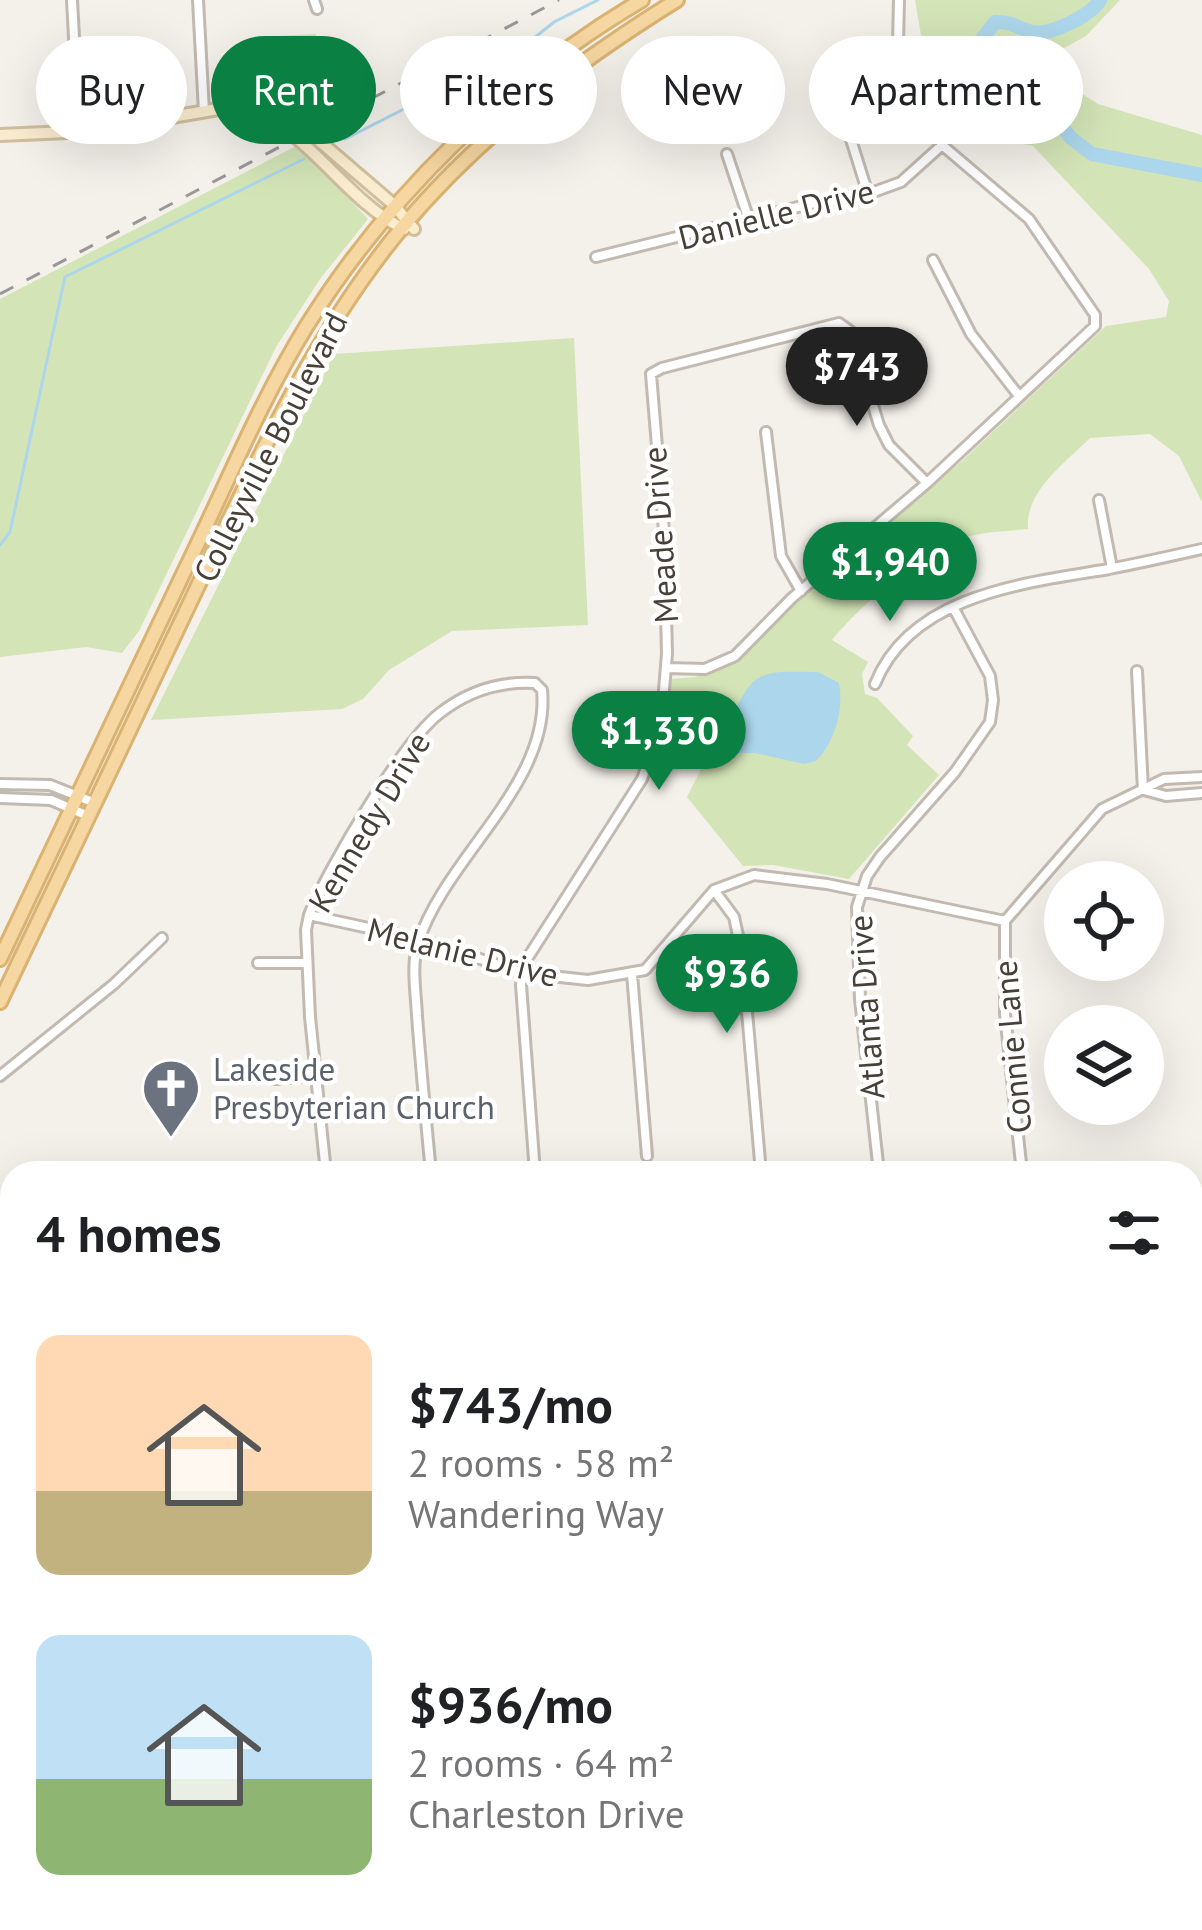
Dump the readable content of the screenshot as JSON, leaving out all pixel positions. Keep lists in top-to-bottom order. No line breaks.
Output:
{"streets":{"main road":["Colleyville Boulevard"],"street":["Danielle Drive","Meade Drive","Kennedy Drive","Melanie Drive","Atlanta Drive","Connie Lane"]},"crossings":[["Meade Drive","Melanie Drive"],["Kennedy Drive","Melanie Drive"]],"places":{"church":["Lakeside Presbyterian Church"]},"page":{"chip":["Buy","Rent","Filters","New","Apartment"],"price":["$743","$1,940","$1,330","$936"],"heading":"4 homes","list":[{"name":"$743/mo","note":"2 rooms · 58 m² · Wandering Way"},{"name":"$936/mo","note":"2 rooms · 64 m² · Charleston Drive"}]}}
